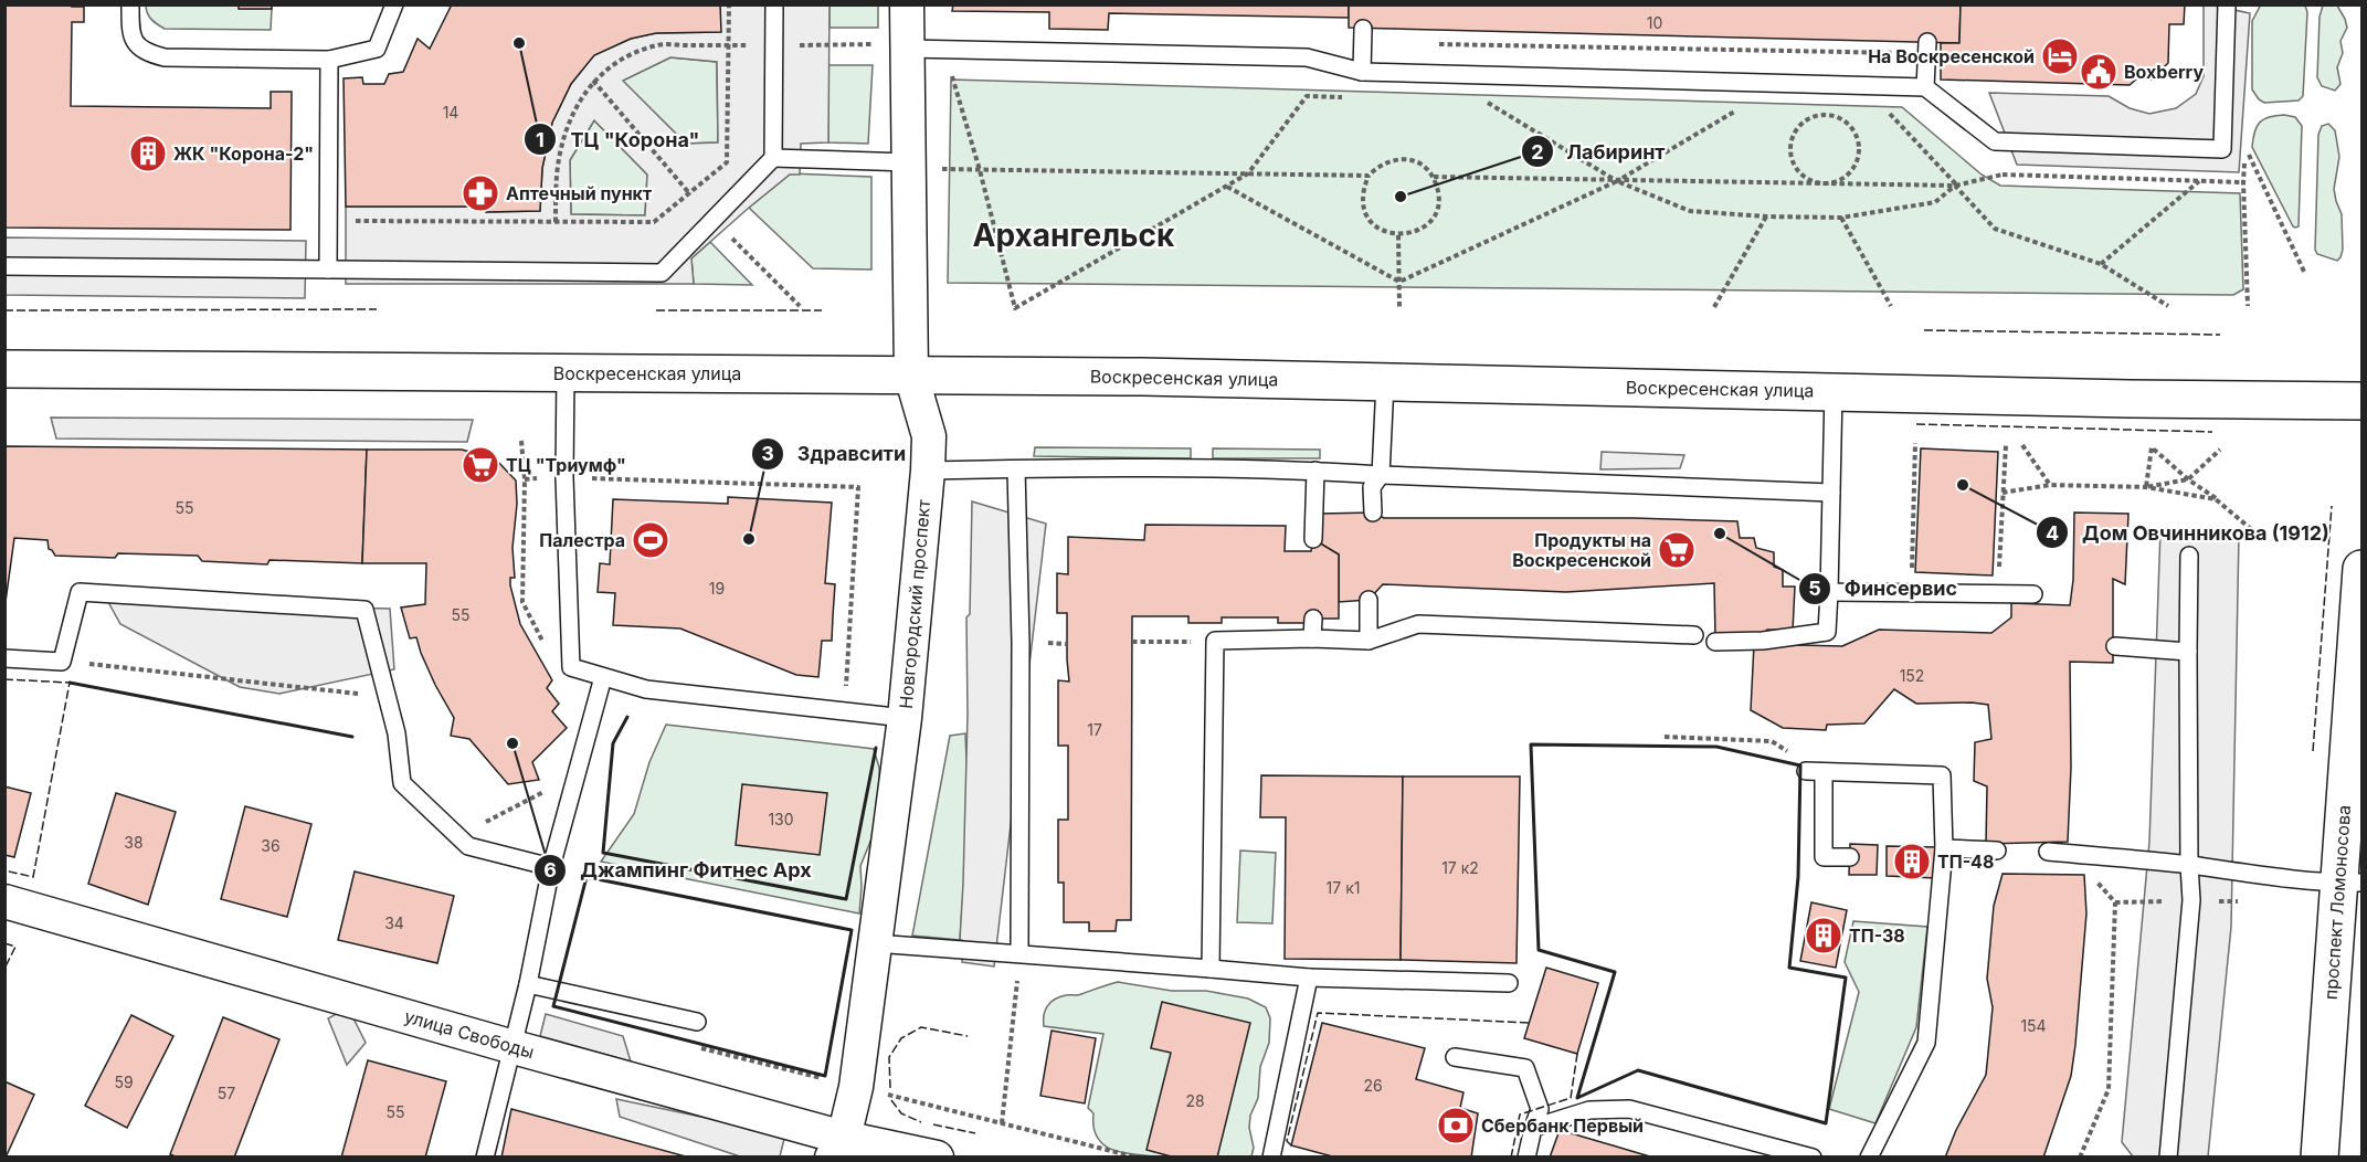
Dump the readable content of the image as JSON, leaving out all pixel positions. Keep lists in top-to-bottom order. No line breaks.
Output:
{"streets":{"main road":["Воскресенская улица","проспект Ломоносова"],"street":["Новгородский проспект","улица Свободы"]},"crossings":[["Воскресенская улица","Новгородский проспект"],["Новгородский проспект","улица Свободы"]],"districts":["Архангельск"],"places":{"other":["ТЦ \"Корона\"","Лабиринт","Дом Овчинникова (1912)","Финсервис","Здравсити","Джампинг Фитнес Арх"],"hotel":["На Воскресенской"],"public building":["Boxberry"],"building":["ЖК \"Корона-2\"","ТП-48","ТП-38"],"pharmacy":["Аптечный пункт"],"supermarket":["ТЦ \"Триумф\"","Продукты на Воскресенской"],"sports":["Палестра"],"bank":["Сбербанк Первый"]},"house_numbers":["10","14","55","19","55","152","17","130","38","36","17 к2","17 к1","34","154","59","26","57","28","55"]}
